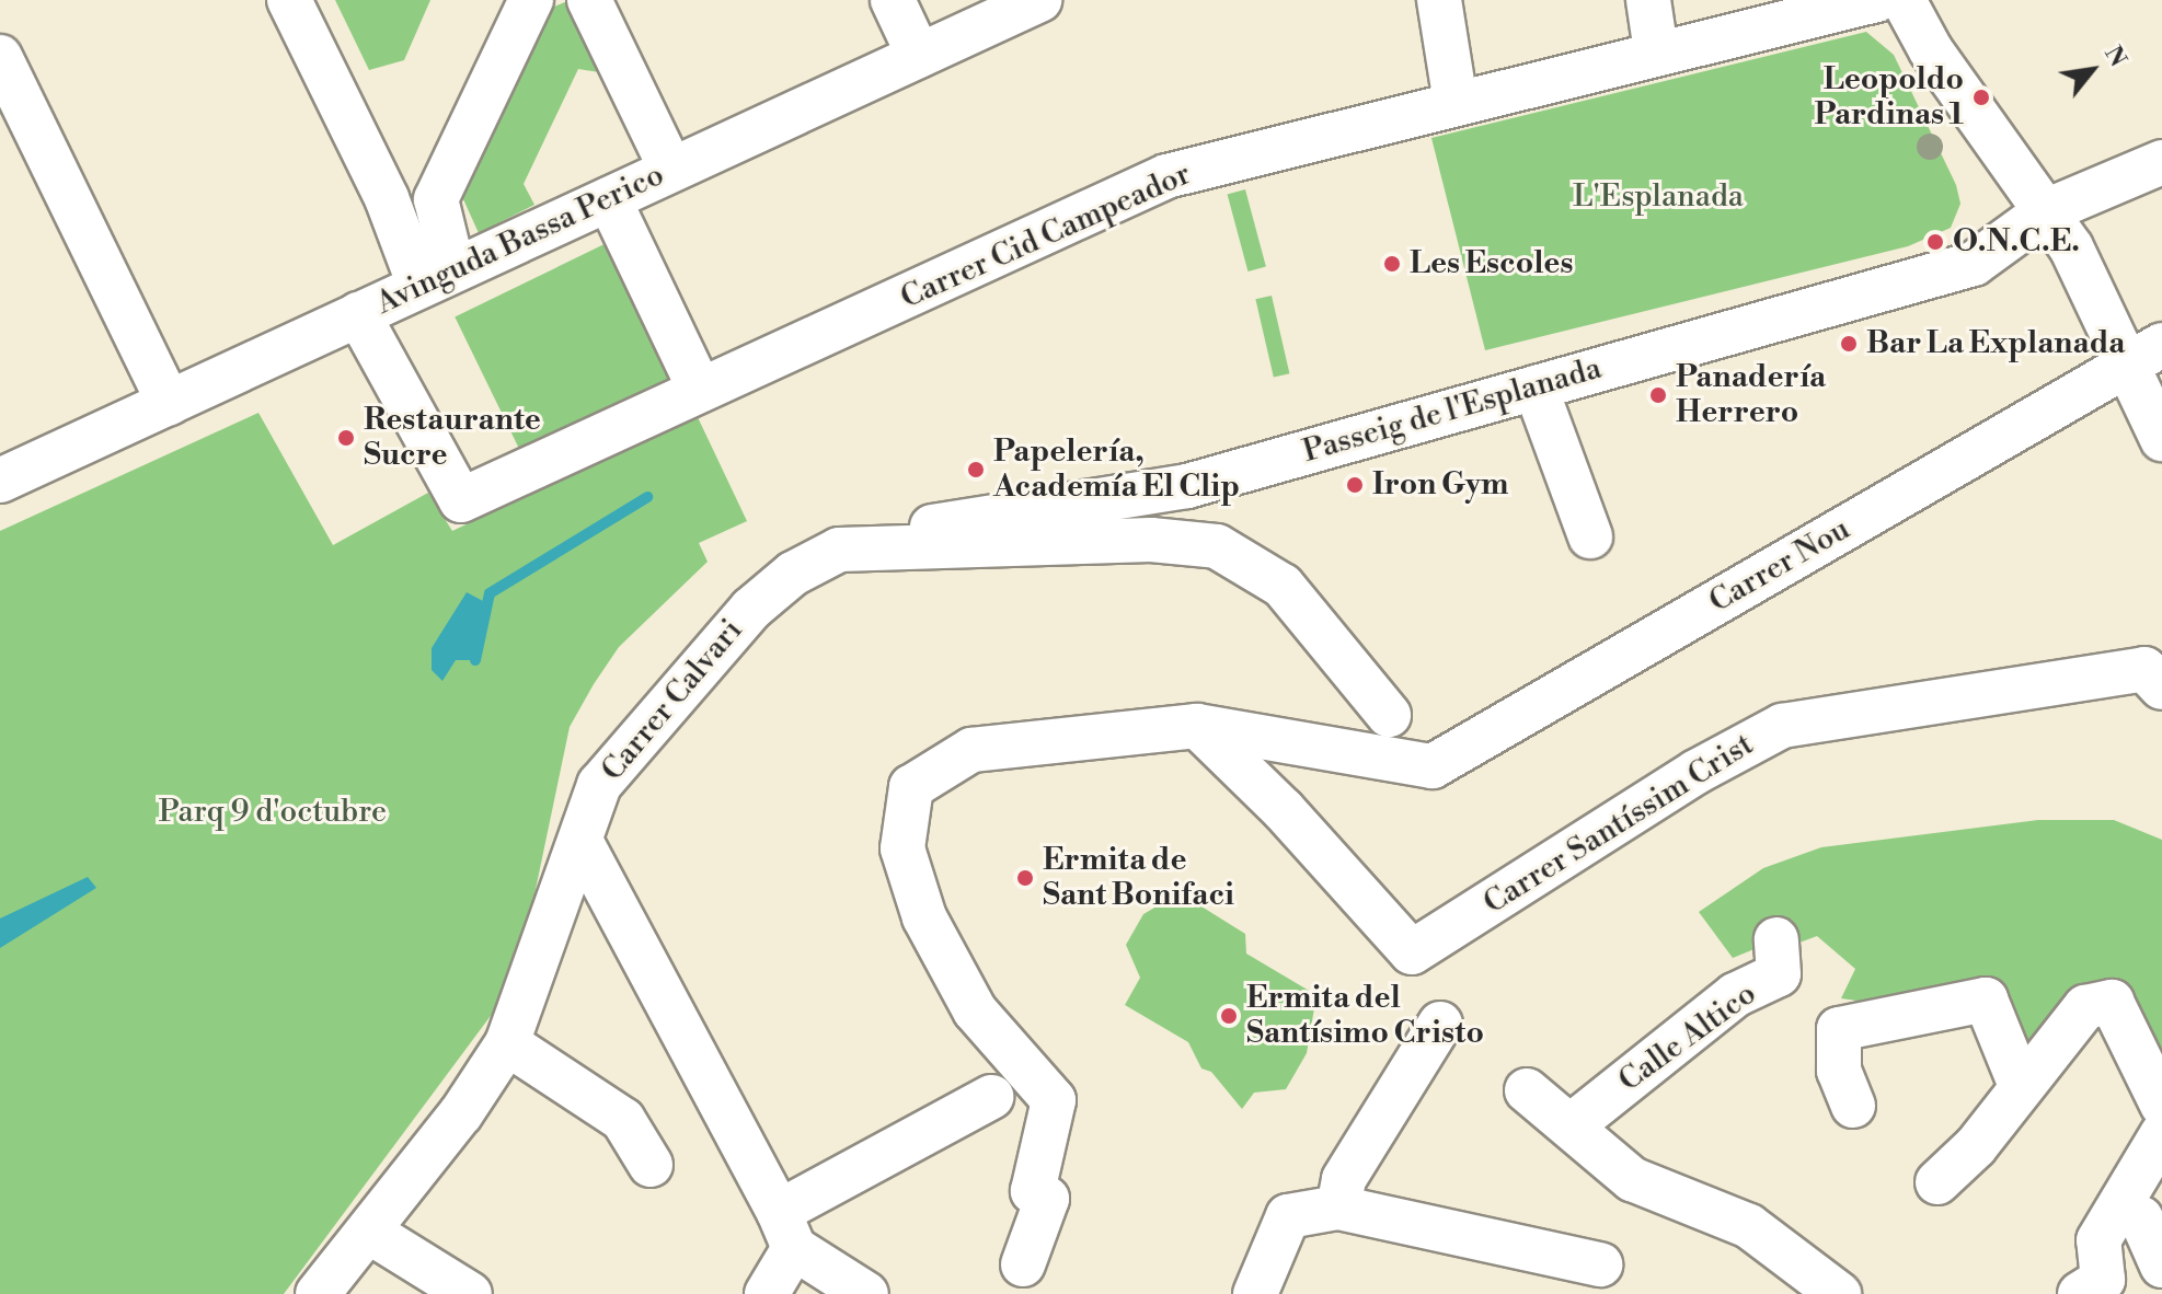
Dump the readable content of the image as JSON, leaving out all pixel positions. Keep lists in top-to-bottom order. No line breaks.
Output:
{"streets":{"street":["Carrer Cid Campeador","Avinguda Bassa Perico","Passeig de l'Esplanada","Carrer Nou","Carrer Calvari","Carrer Santíssim Crist","Calle Altico"]},"crossings":[["Carrer Cid Campeador","Avinguda Bassa Perico"],["Passeig de l'Esplanada","Carrer Calvari"],["Carrer Nou","Carrer Santíssim Crist"]],"parks":["L'Esplanada","Parq 9 d'octubre"],"places":["Leopoldo Pardinas 1","O.N.C.E.","Les Escoles","Bar La Explanada","Panadería Herrero","Restaurante Sucre","Papelería, Academía El Clip","Iron Gym","Ermita de Sant Bonifaci","Ermita del Santísimo Cristo"],"north":"top right"}
